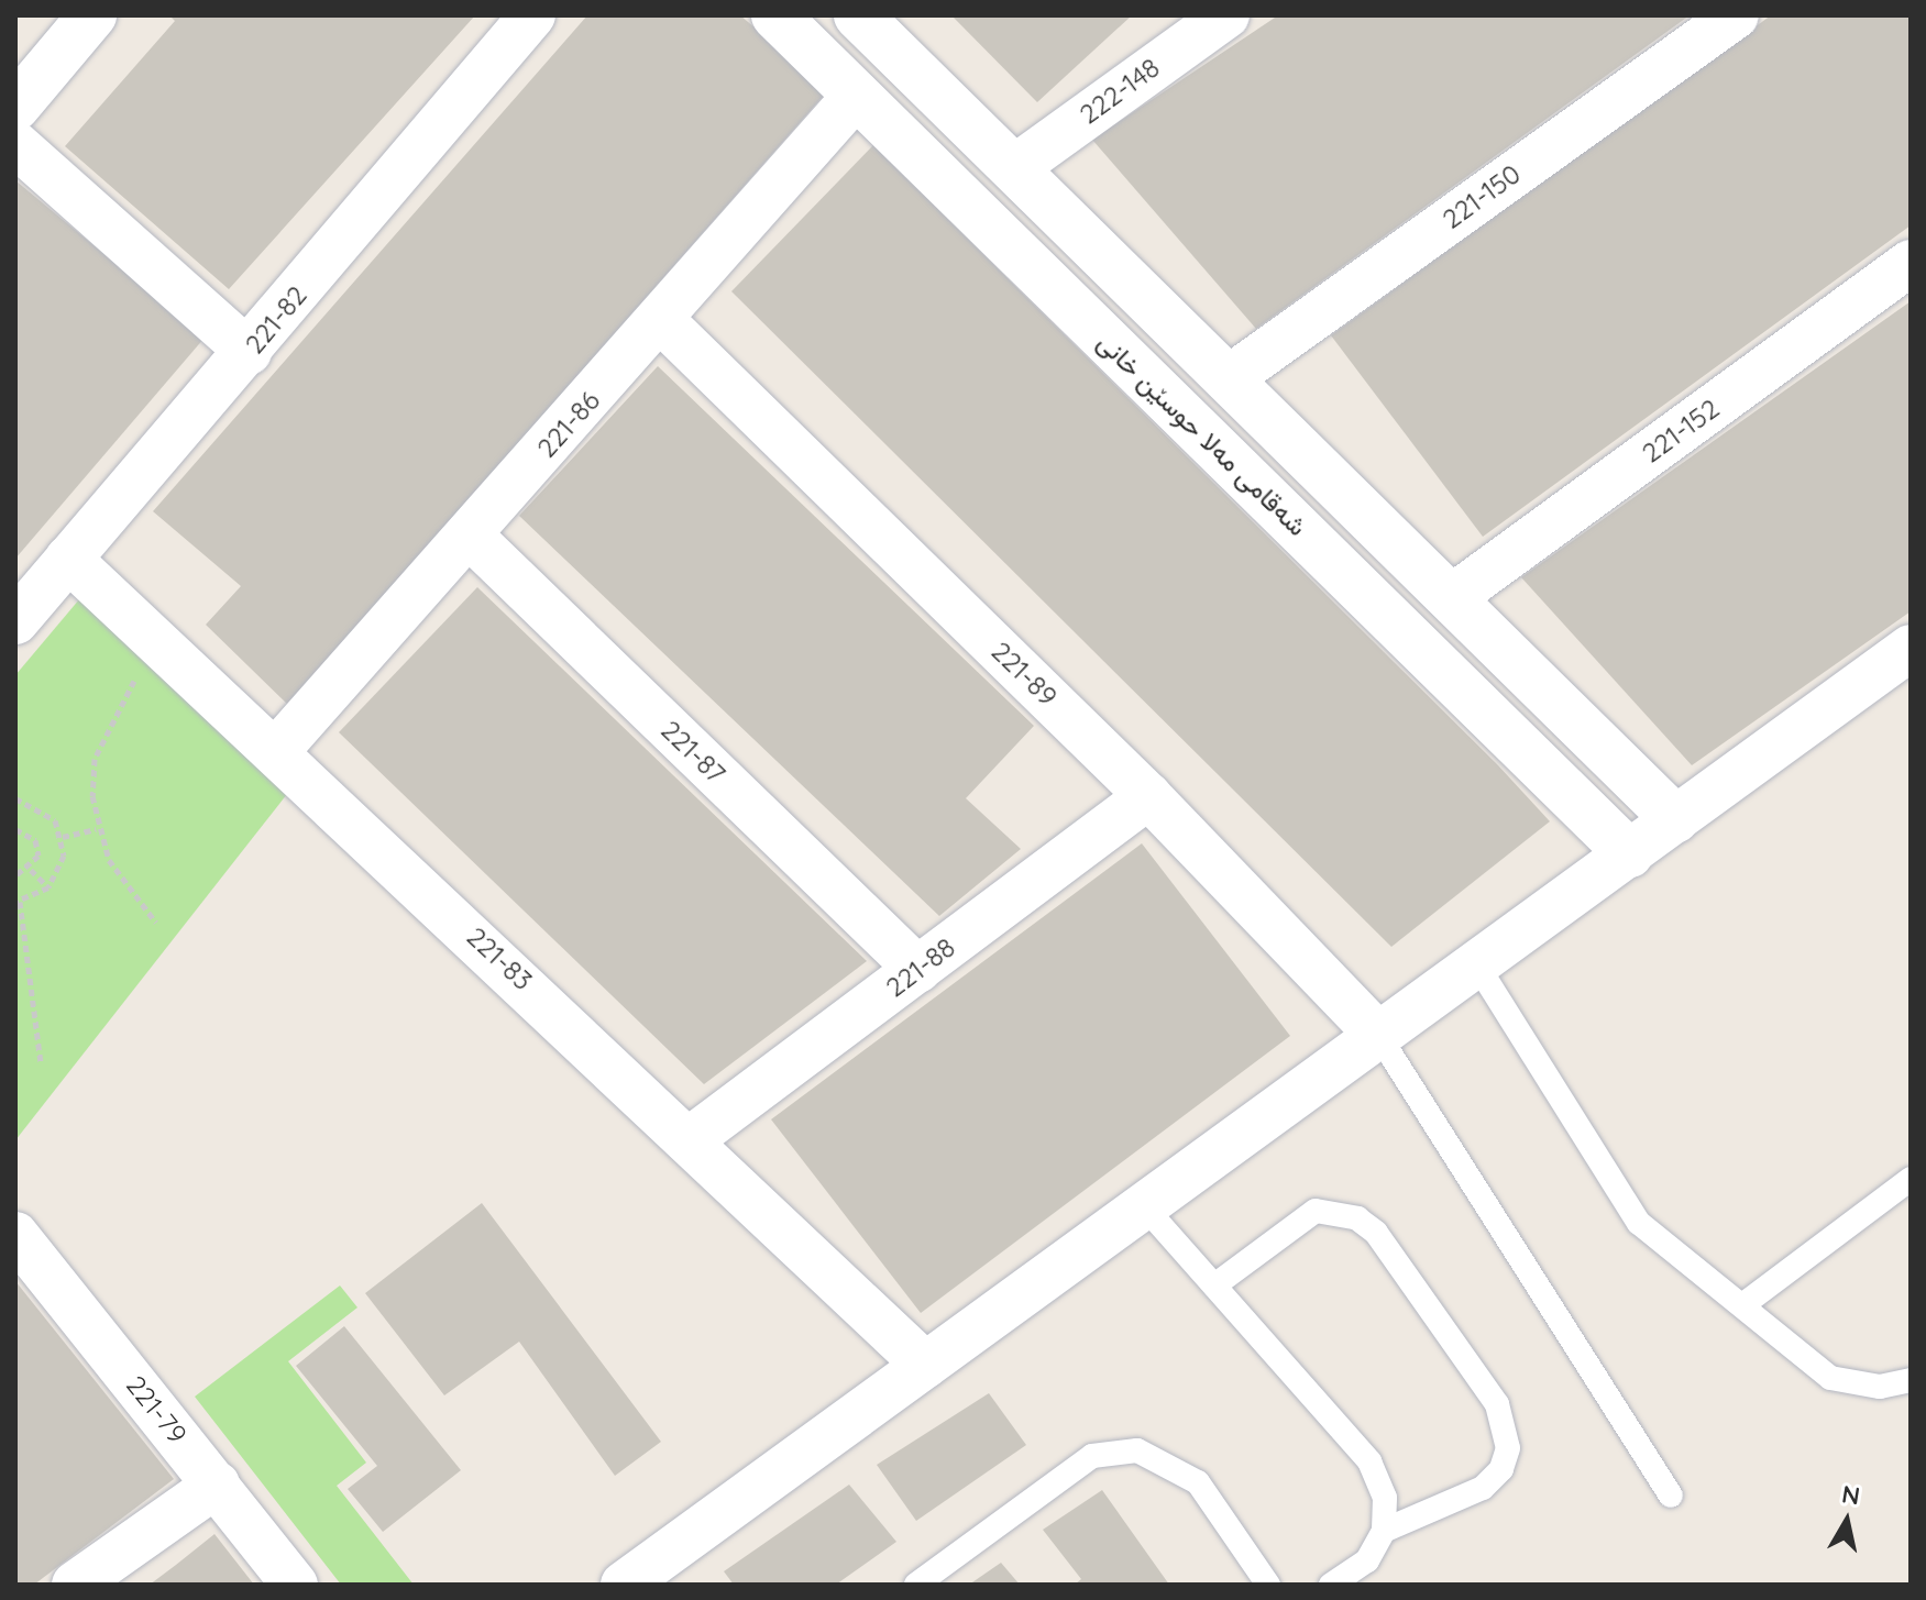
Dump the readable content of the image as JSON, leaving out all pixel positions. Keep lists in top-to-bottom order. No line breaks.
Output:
{"streets":{"street":["222-148","221-150","221-82","221-86","221-152","شەقامی مەلا حوسێن خانی","221-89","221-87","221-83","221-88","221-79"]},"crossings":[["221-82","221-83"],["221-86","شەقامی مەلا حوسێن خانی"],["221-86","221-89"],["221-86","221-87"],["221-86","221-83"],["221-89","221-88"],["221-87","221-88"],["221-83","221-88"]],"north":"top"}
